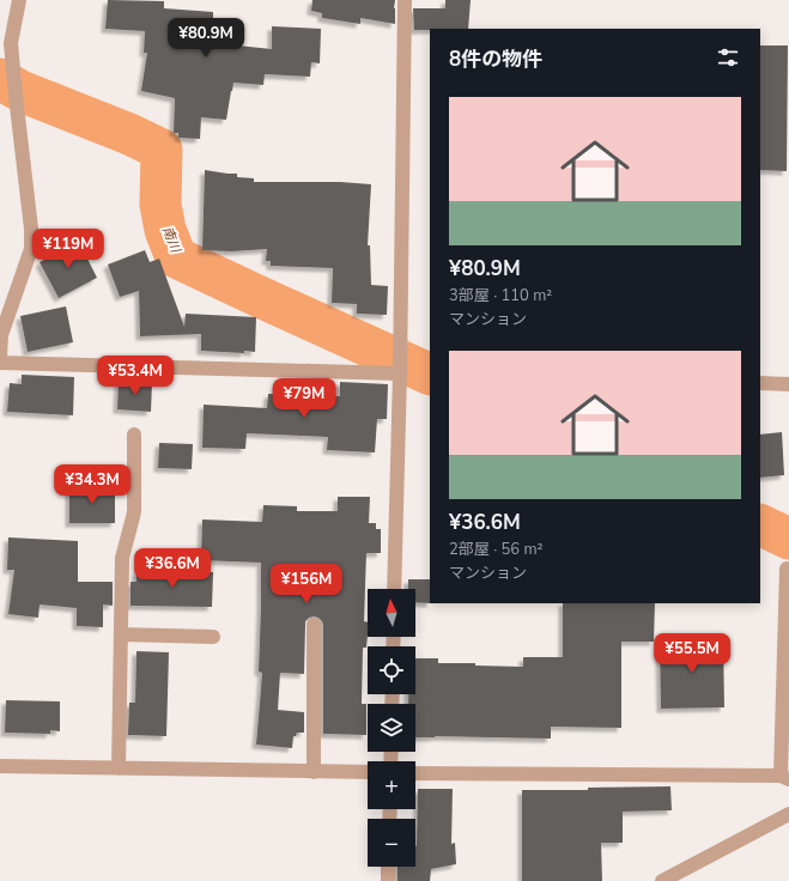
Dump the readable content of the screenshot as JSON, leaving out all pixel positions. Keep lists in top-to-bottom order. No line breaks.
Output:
{"water":["南川"],"north":"top","page":{"price":["¥80.9M","¥119M","¥53.4M","¥79M","¥34.3M","¥36.6M","¥156M","¥55.5M"],"heading":"8件の物件","list":[{"name":"¥80.9M","note":"3部屋 · 110 m² · マンション"},{"name":"¥36.6M","note":"2部屋 · 56 m² · マンション"}],"map_buttons":["+","−"]}}
